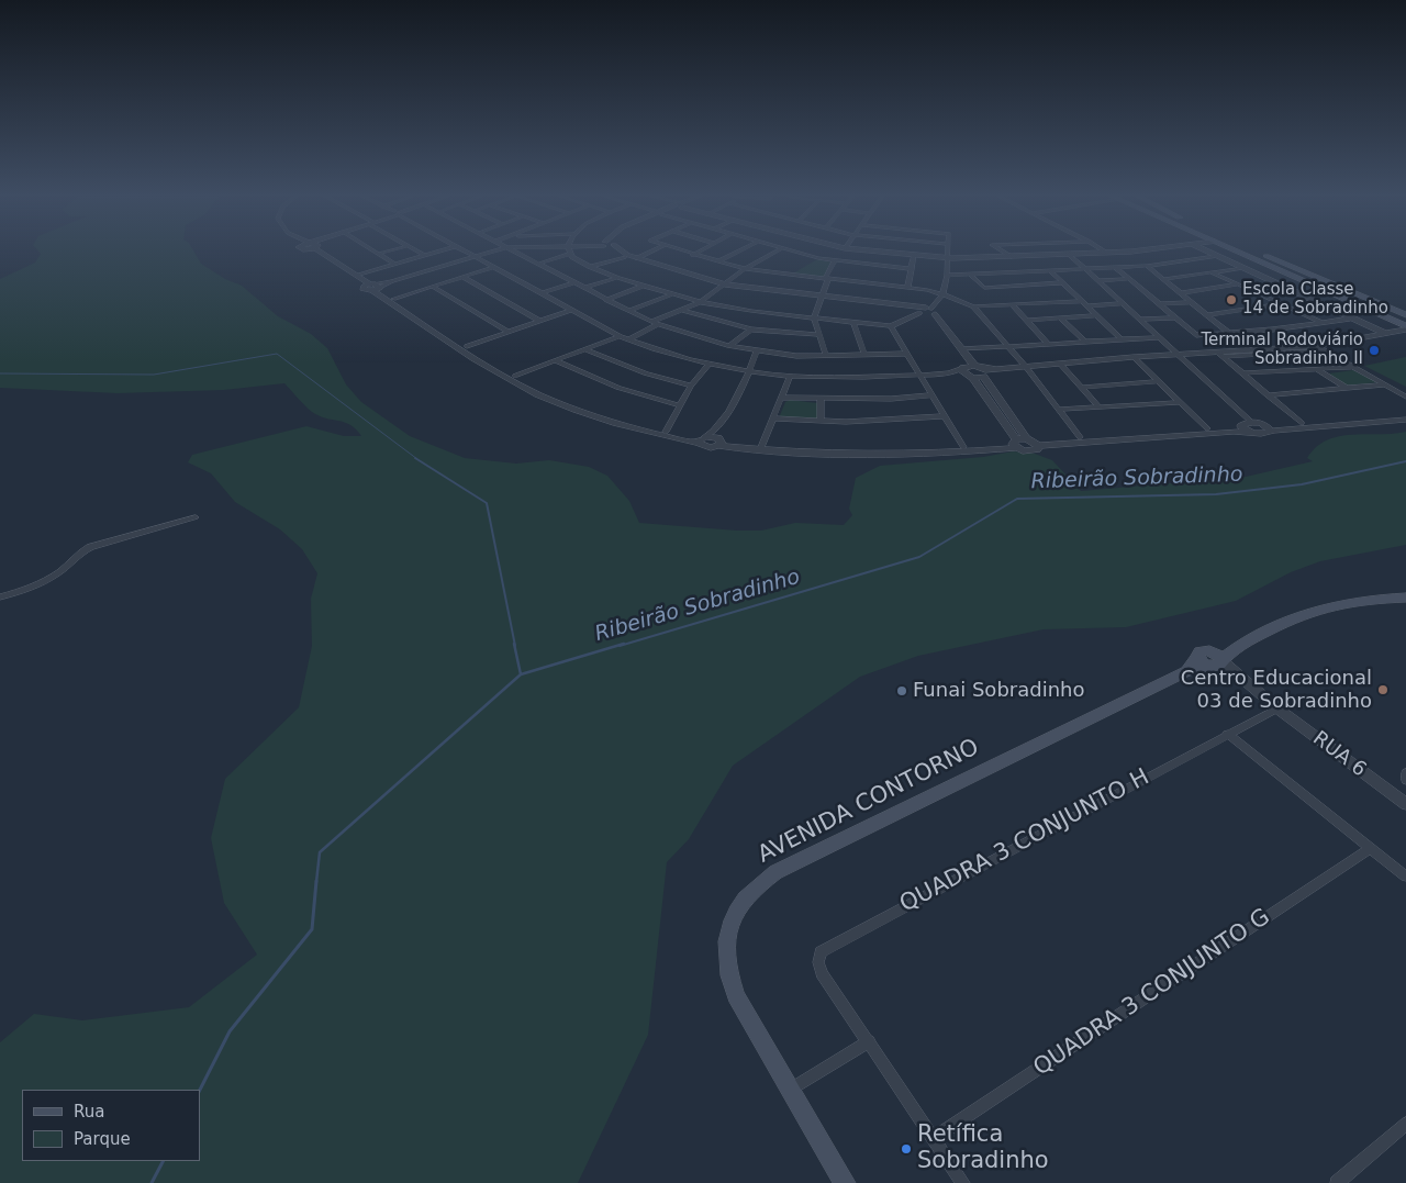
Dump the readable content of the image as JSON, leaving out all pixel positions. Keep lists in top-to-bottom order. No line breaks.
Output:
{"streets":{"main road":["AVENIDA CONTORNO"],"street":["RUA 6","QUADRA 3 CONJUNTO H","QUADRA 3 CONJUNTO G"]},"crossings":[["RUA 6","AVENIDA CONTORNO"],["RUA 6","QUADRA 3 CONJUNTO H"]],"water":["Ribeirão Sobradinho"],"places":["Escola Classe 14 de Sobradinho","Terminal Rodoviário Sobradinho II","Centro Educacional 03 de Sobradinho","Funai Sobradinho","Retífica Sobradinho"],"legend":["Rua","Parque"]}
